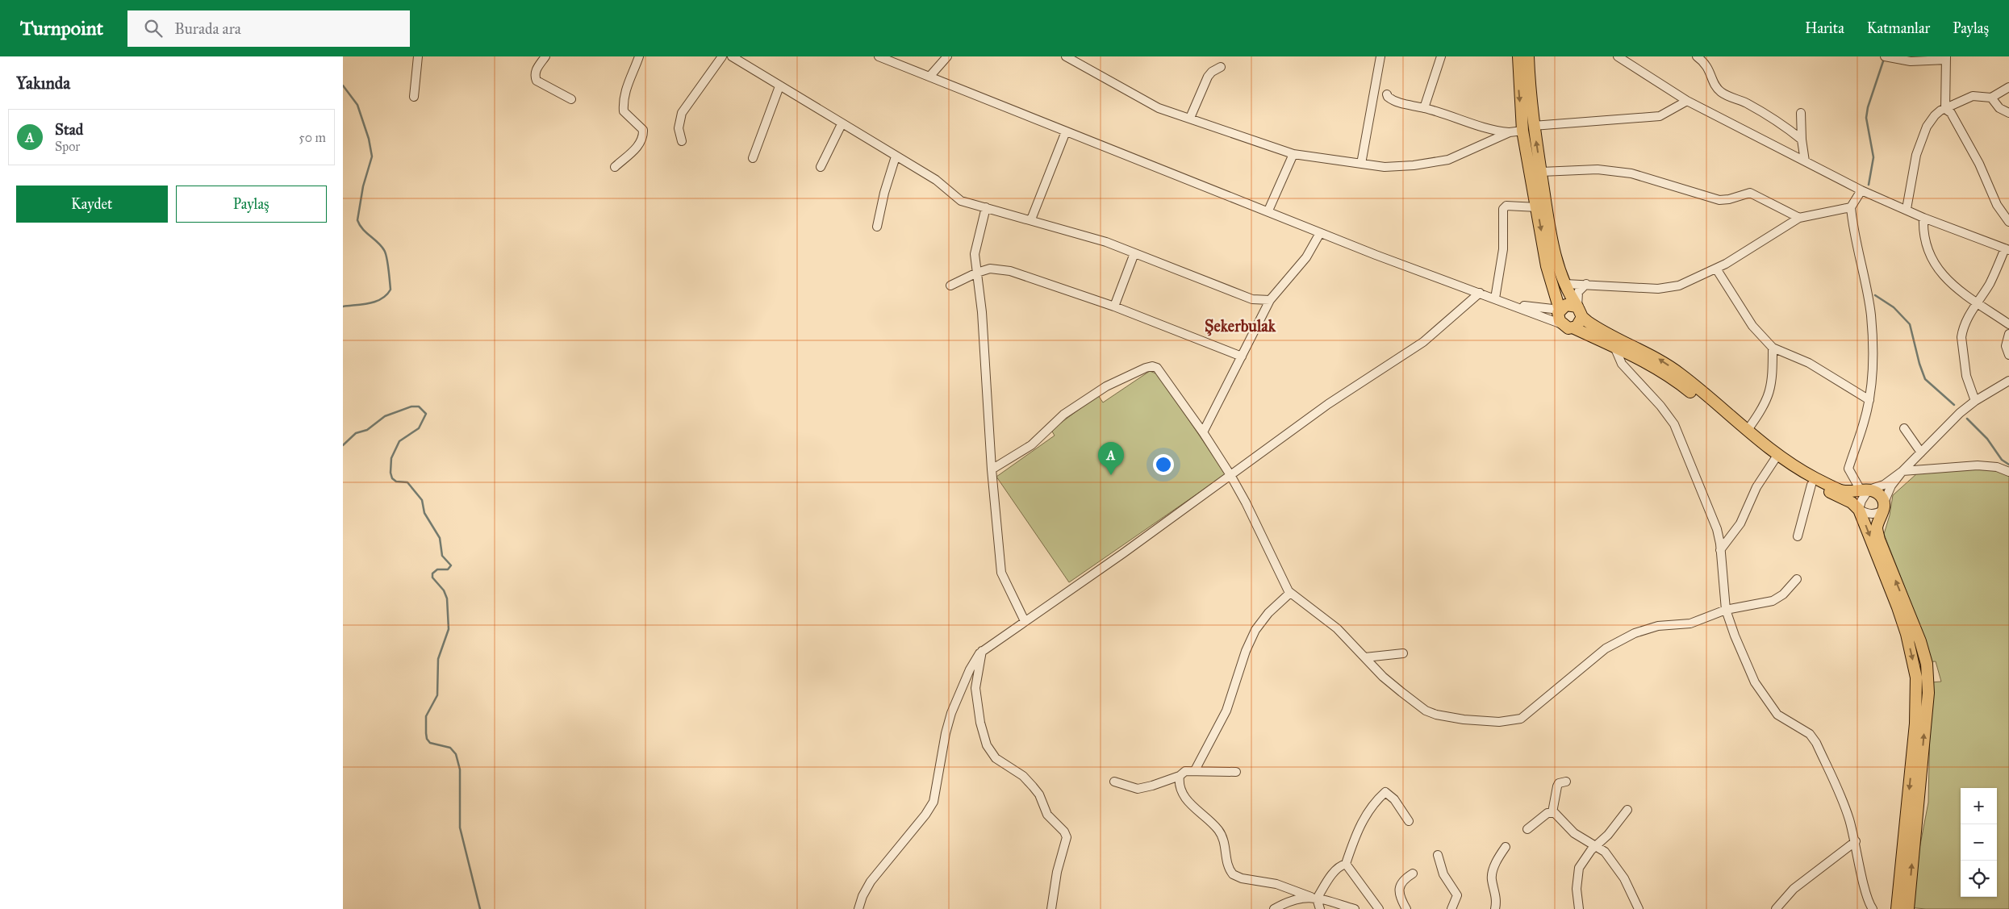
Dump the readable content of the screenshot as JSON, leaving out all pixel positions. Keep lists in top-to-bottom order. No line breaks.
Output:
{"districts":["Şekerbulak"],"page":{"header":"Turnpoint","search":"Burada ara","nav":["Harita","Katmanlar","Paylaş"],"heading":"Yakında","list":[{"mark":"A","name":"Stad","note":"Spor","value":"50 m"}],"buttons":["Kaydet","Paylaş"],"pins":"A","map_buttons":["+","−"]}}
